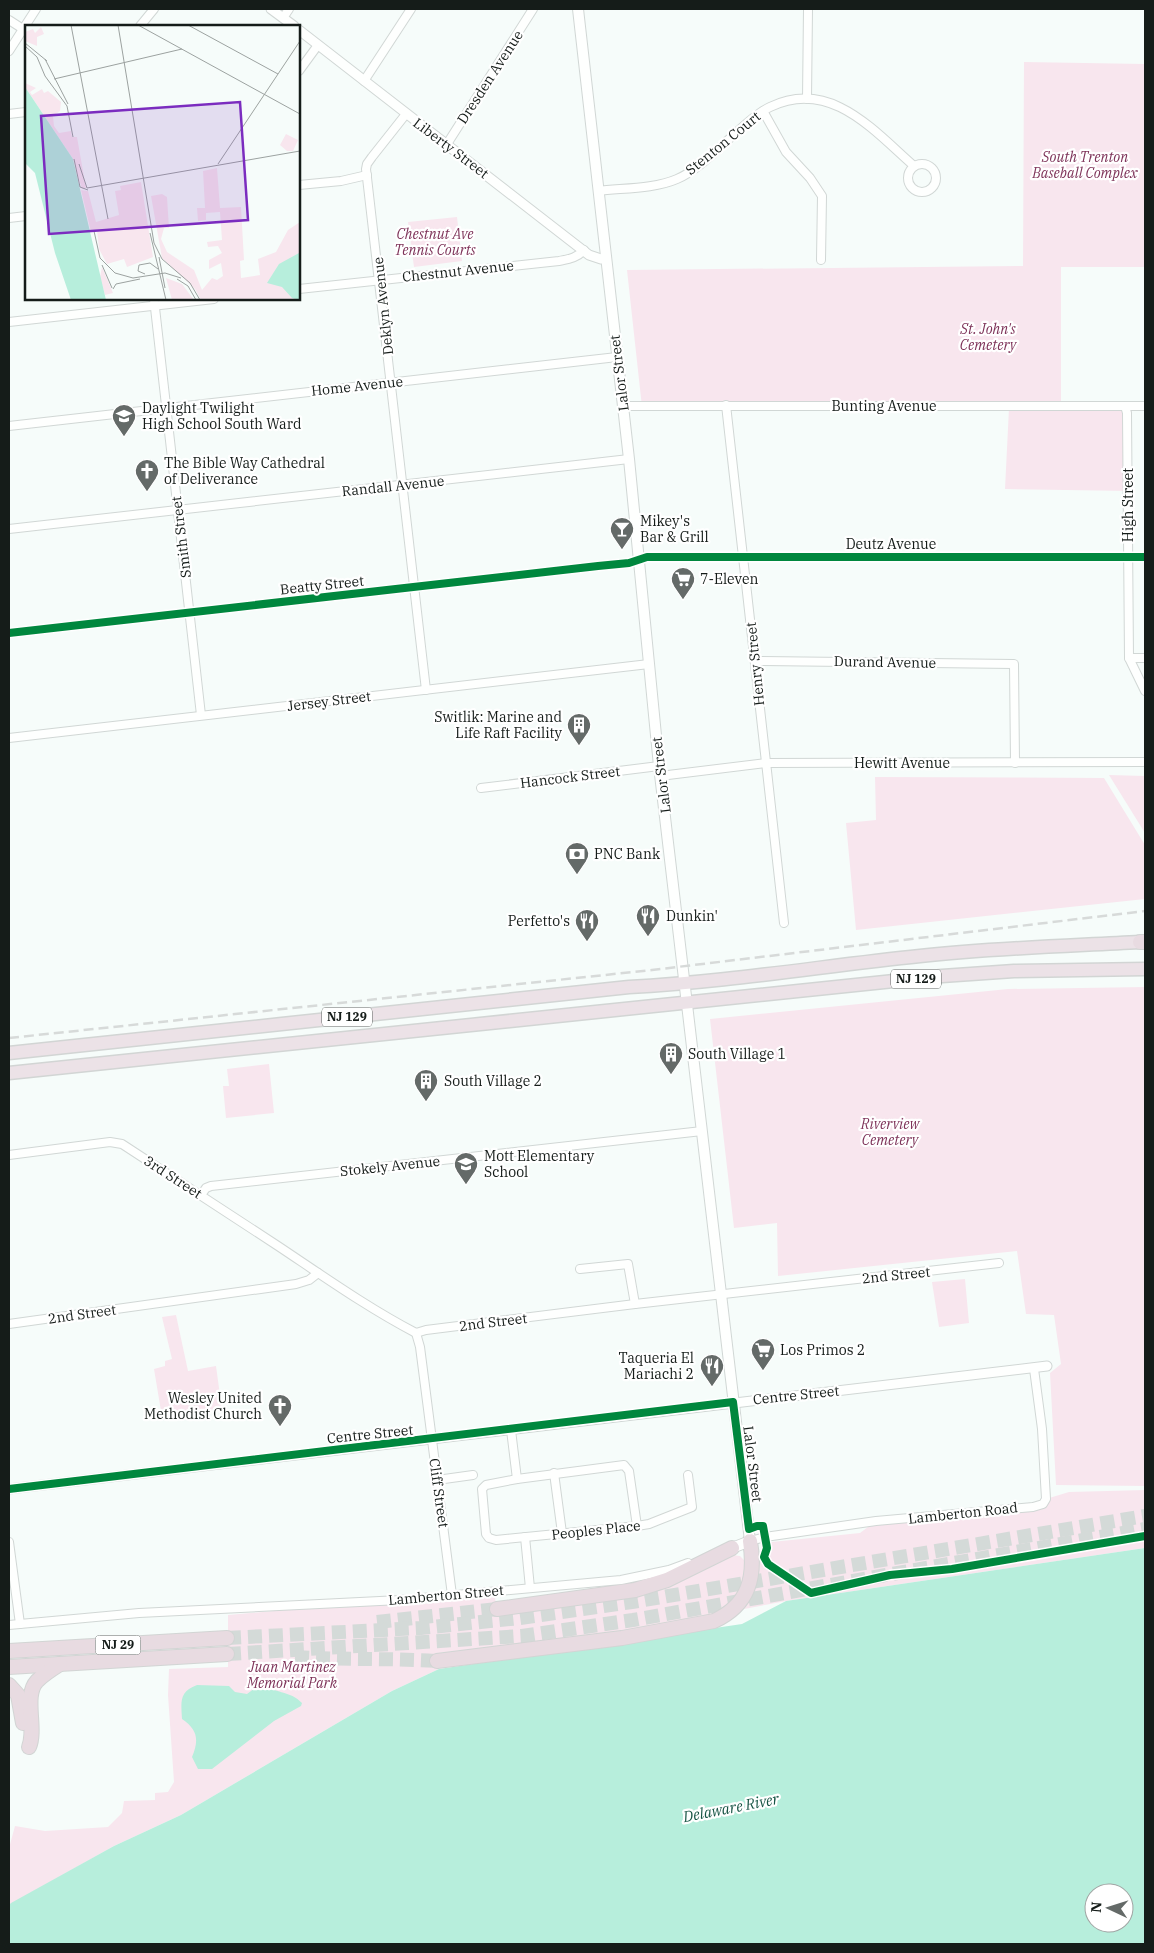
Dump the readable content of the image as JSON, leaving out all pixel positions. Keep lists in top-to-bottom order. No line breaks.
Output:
{"streets":{"highway":["NJ 129","NJ 29"],"main road":["Lalor Street","Lamberton Street"],"street":["Dresden Avenue","Stenton Court","Liberty Street","Chestnut Avenue","Deklyn Avenue","Home Avenue","Bunting Avenue","Randall Avenue","High Street","Smith Street","Deutz Avenue","Beatty Street","Durand Avenue","Henry Street","Jersey Street","Hewitt Avenue","Hancock Street","Stokely Avenue","3rd Street","2nd Street","Centre Street","Cliff Street","Lamberton Road","Peoples Place"]},"crossings":[["Dresden Avenue","Liberty Street"],["Stenton Court","Lalor Street"],["Liberty Street","Chestnut Avenue"],["Liberty Street","Deklyn Avenue"],["Liberty Street","Lalor Street"],["Chestnut Avenue","Deklyn Avenue"],["Deklyn Avenue","Home Avenue"],["Deklyn Avenue","Randall Avenue"],["Deklyn Avenue","Beatty Street"],["Deklyn Avenue","Jersey Street"],["Lalor Street","Home Avenue"],["Lalor Street","Bunting Avenue"],["Lalor Street","Randall Avenue"],["Lalor Street","Deutz Avenue"],["Lalor Street","Beatty Street"],["Lalor Street","Jersey Street"],["Lalor Street","Hewitt Avenue"],["Lalor Street","Hancock Street"],["Lalor Street","NJ 129"],["Lalor Street","Stokely Avenue"],["Lalor Street","2nd Street"],["Lalor Street","Centre Street"],["Lalor Street","Lamberton Street"],["Home Avenue","Smith Street"],["Bunting Avenue","High Street"],["Bunting Avenue","Henry Street"],["Randall Avenue","Smith Street"],["High Street","Deutz Avenue"],["Smith Street","Beatty Street"],["Smith Street","Jersey Street"],["Deutz Avenue","Beatty Street"],["Deutz Avenue","Henry Street"],["Durand Avenue","Henry Street"],["Durand Avenue","Hewitt Avenue"],["Henry Street","Hewitt Avenue"],["Hewitt Avenue","Hancock Street"],["Stokely Avenue","3rd Street"],["3rd Street","2nd Street"],["2nd Street","Cliff Street"],["Centre Street","Cliff Street"],["Centre Street","Lamberton Road"],["Cliff Street","Lamberton Street"],["Lamberton Road","Lamberton Street"]],"water":["Delaware River"],"parks":["South Trenton Baseball Complex","Chestnut Ave Tennis Courts","St. John's Cemetery","Riverview Cemetery","Juan Martinez Memorial Park"],"places":{"school or university":["Daylight Twilight High School South Ward","Mott Elementary School"],"church":["The Bible Way Cathedral of Deliverance","Wesley United Methodist Church"],"bar":["Mikey's Bar & Grill"],"supermarket":["7-Eleven","Los Primos 2"],"building":["Switlik: Marine and Life Raft Facility","South Village 1","South Village 2"],"bank":["PNC Bank"],"restaurant":["Dunkin'","Perfetto's","Taqueria El Mariachi 2"]},"north":"left"}
